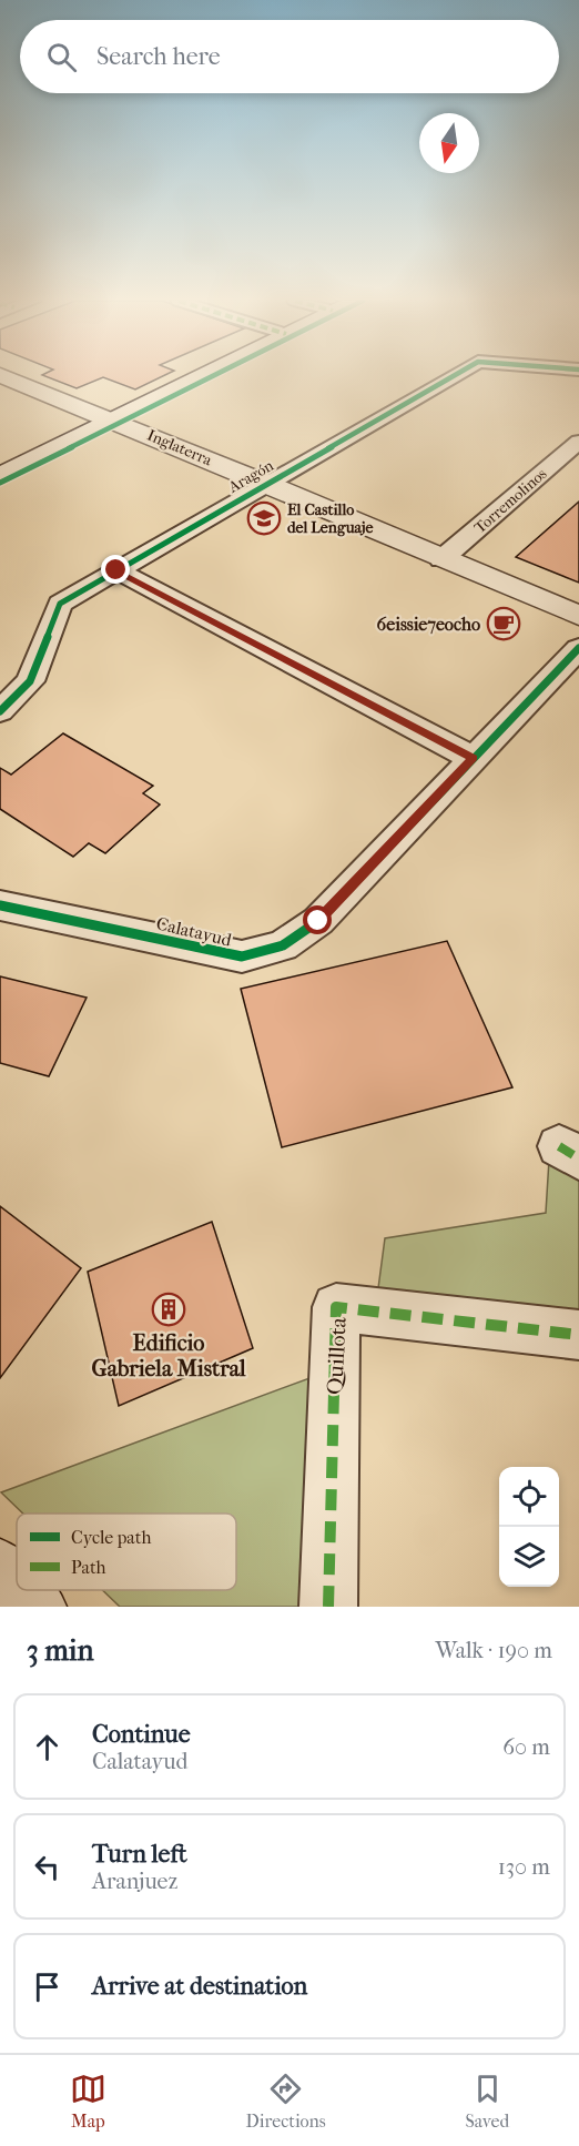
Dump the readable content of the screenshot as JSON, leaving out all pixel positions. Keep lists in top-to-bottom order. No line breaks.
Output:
{"streets":{"street":["Inglaterra","Aragón","Torremolinos","Calatayud","Quillota"]},"crossings":[["Inglaterra","Aragón"],["Inglaterra","Torremolinos"]],"places":{"school or university":["El Castillo del Lenguaje"],"cafe":["6eissie7eocho"],"building":["Edificio Gabriela Mistral"]},"legend":["Cycle path","Path"],"north":"bottom","page":{"search":"Search here","heading":["3 min","Walk · 190 m"],"list":[["Continue","Calatayud","60 m"],["Turn left","Aranjuez","130 m"],"Arrive at destination"],"nav":["Map","Directions","Saved"]}}
